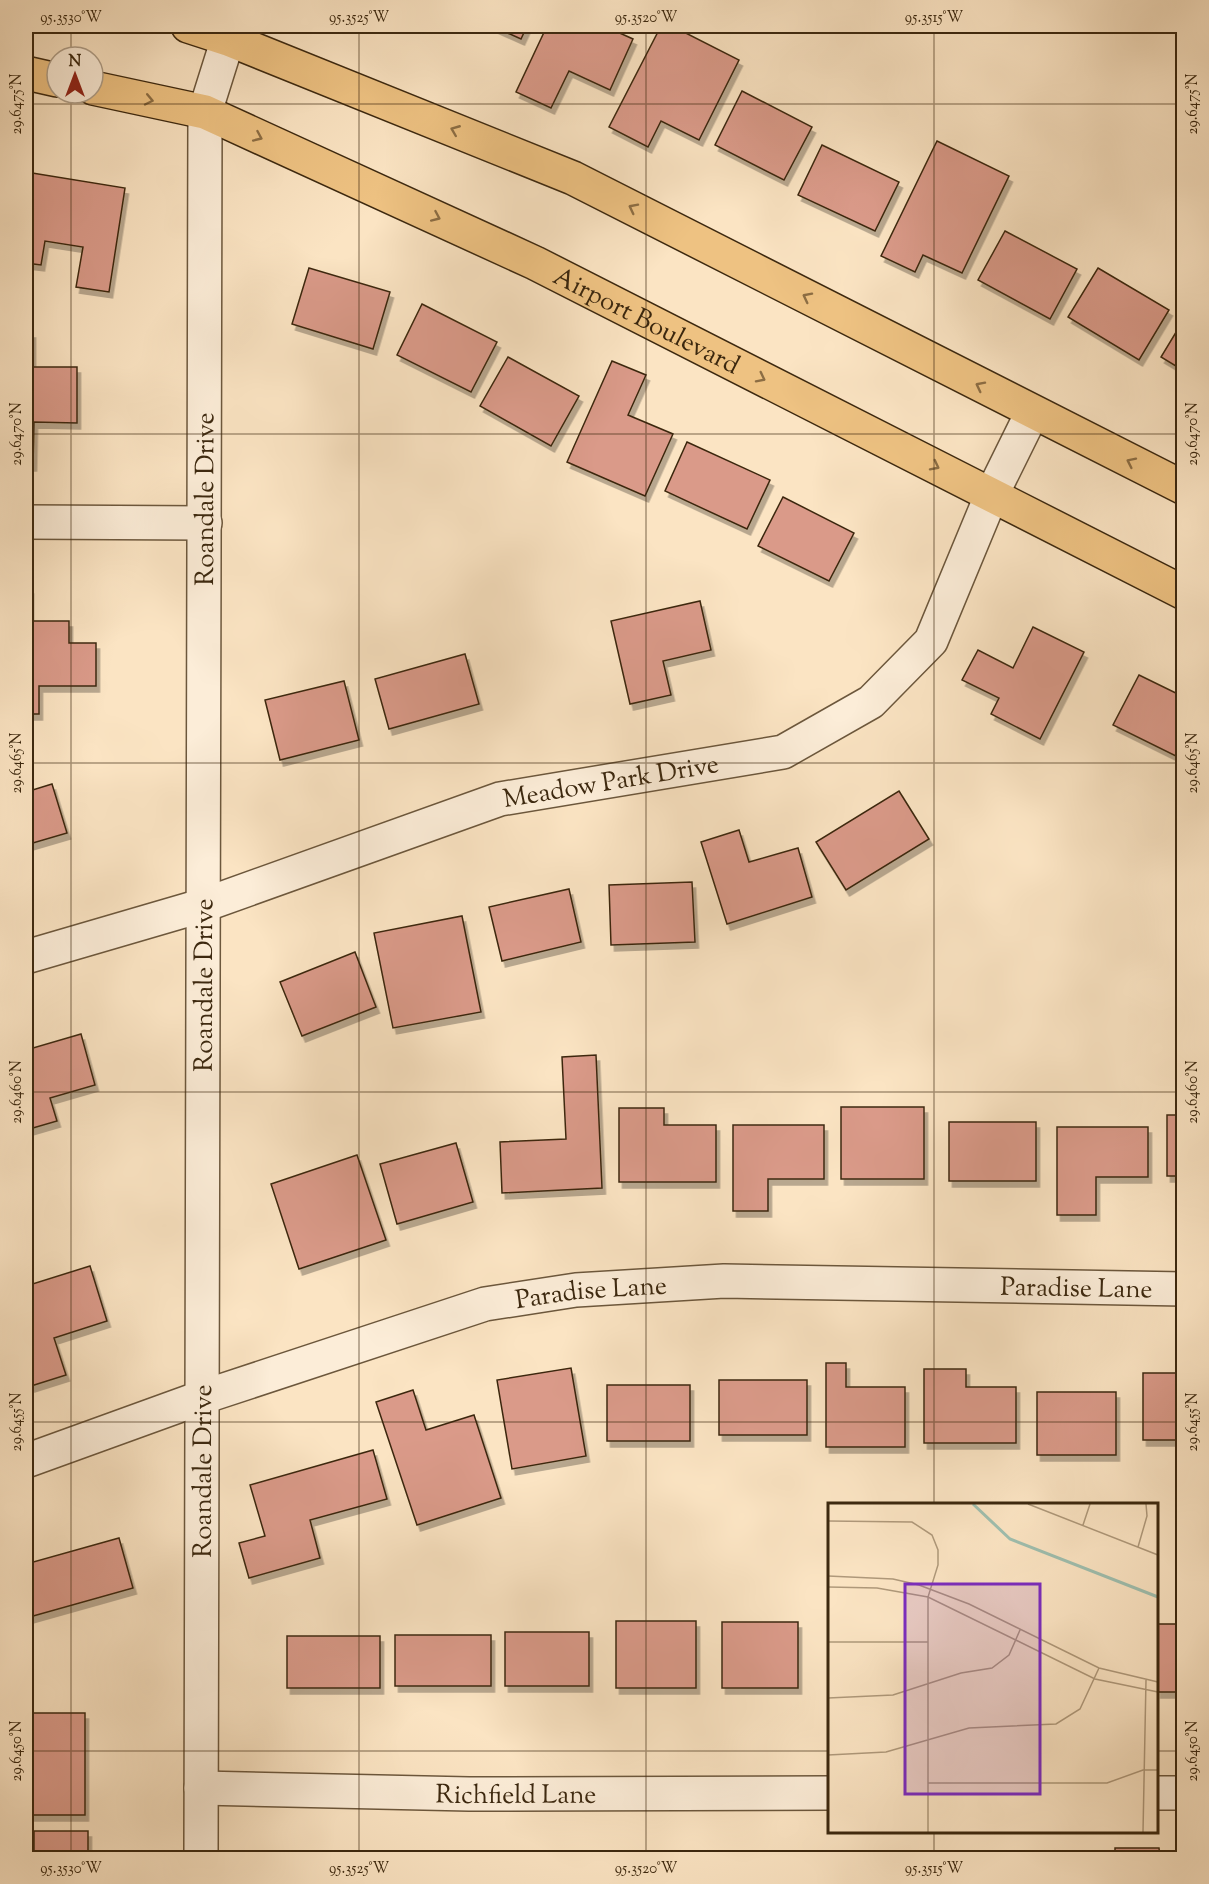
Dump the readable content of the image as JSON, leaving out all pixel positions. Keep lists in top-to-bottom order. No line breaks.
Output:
{"streets":{"main road":["Airport Boulevard"],"street":["Roandale Drive","Meadow Park Drive","Paradise Lane","Richfield Lane"]},"crossings":[["Airport Boulevard","Roandale Drive"],["Airport Boulevard","Meadow Park Drive"],["Roandale Drive","Meadow Park Drive"],["Roandale Drive","Paradise Lane"],["Roandale Drive","Richfield Lane"]],"north":"top","coordinates":["95.3530°W","95.3525°W","95.3520°W","95.3515°W","29.6475°N","29.6470°N","29.6465°N","29.6460°N","29.6455°N","29.6450°N"]}
